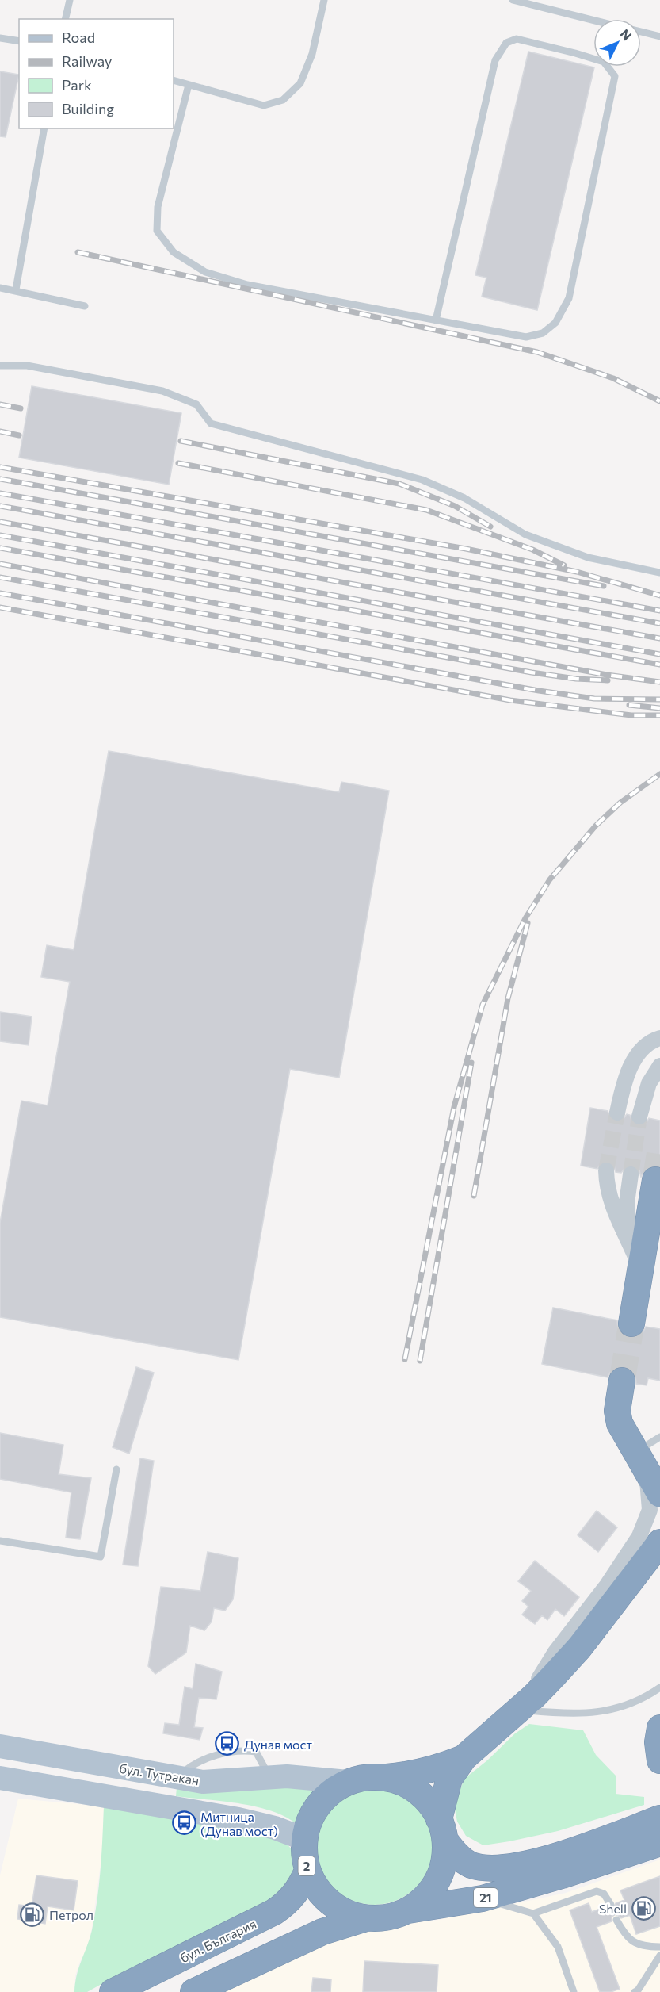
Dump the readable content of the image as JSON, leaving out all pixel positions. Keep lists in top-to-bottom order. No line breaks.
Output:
{"streets":{"highway":["2","21","бул. България"],"main road":["бул. Тутракан"]},"crossings":[["бул. Тутракан","2"],["бул. Тутракан","21"],["бул. Тутракан","бул. България"],["2","21"],["2","бул. България"],["21","бул. България"]],"places":{"bus stop":["Дунав мост","Митница (Дунав мост)"],"fuel station":["Shell","Петрол"]},"legend":["Road","Railway","Park","Building"],"north":"top right"}
